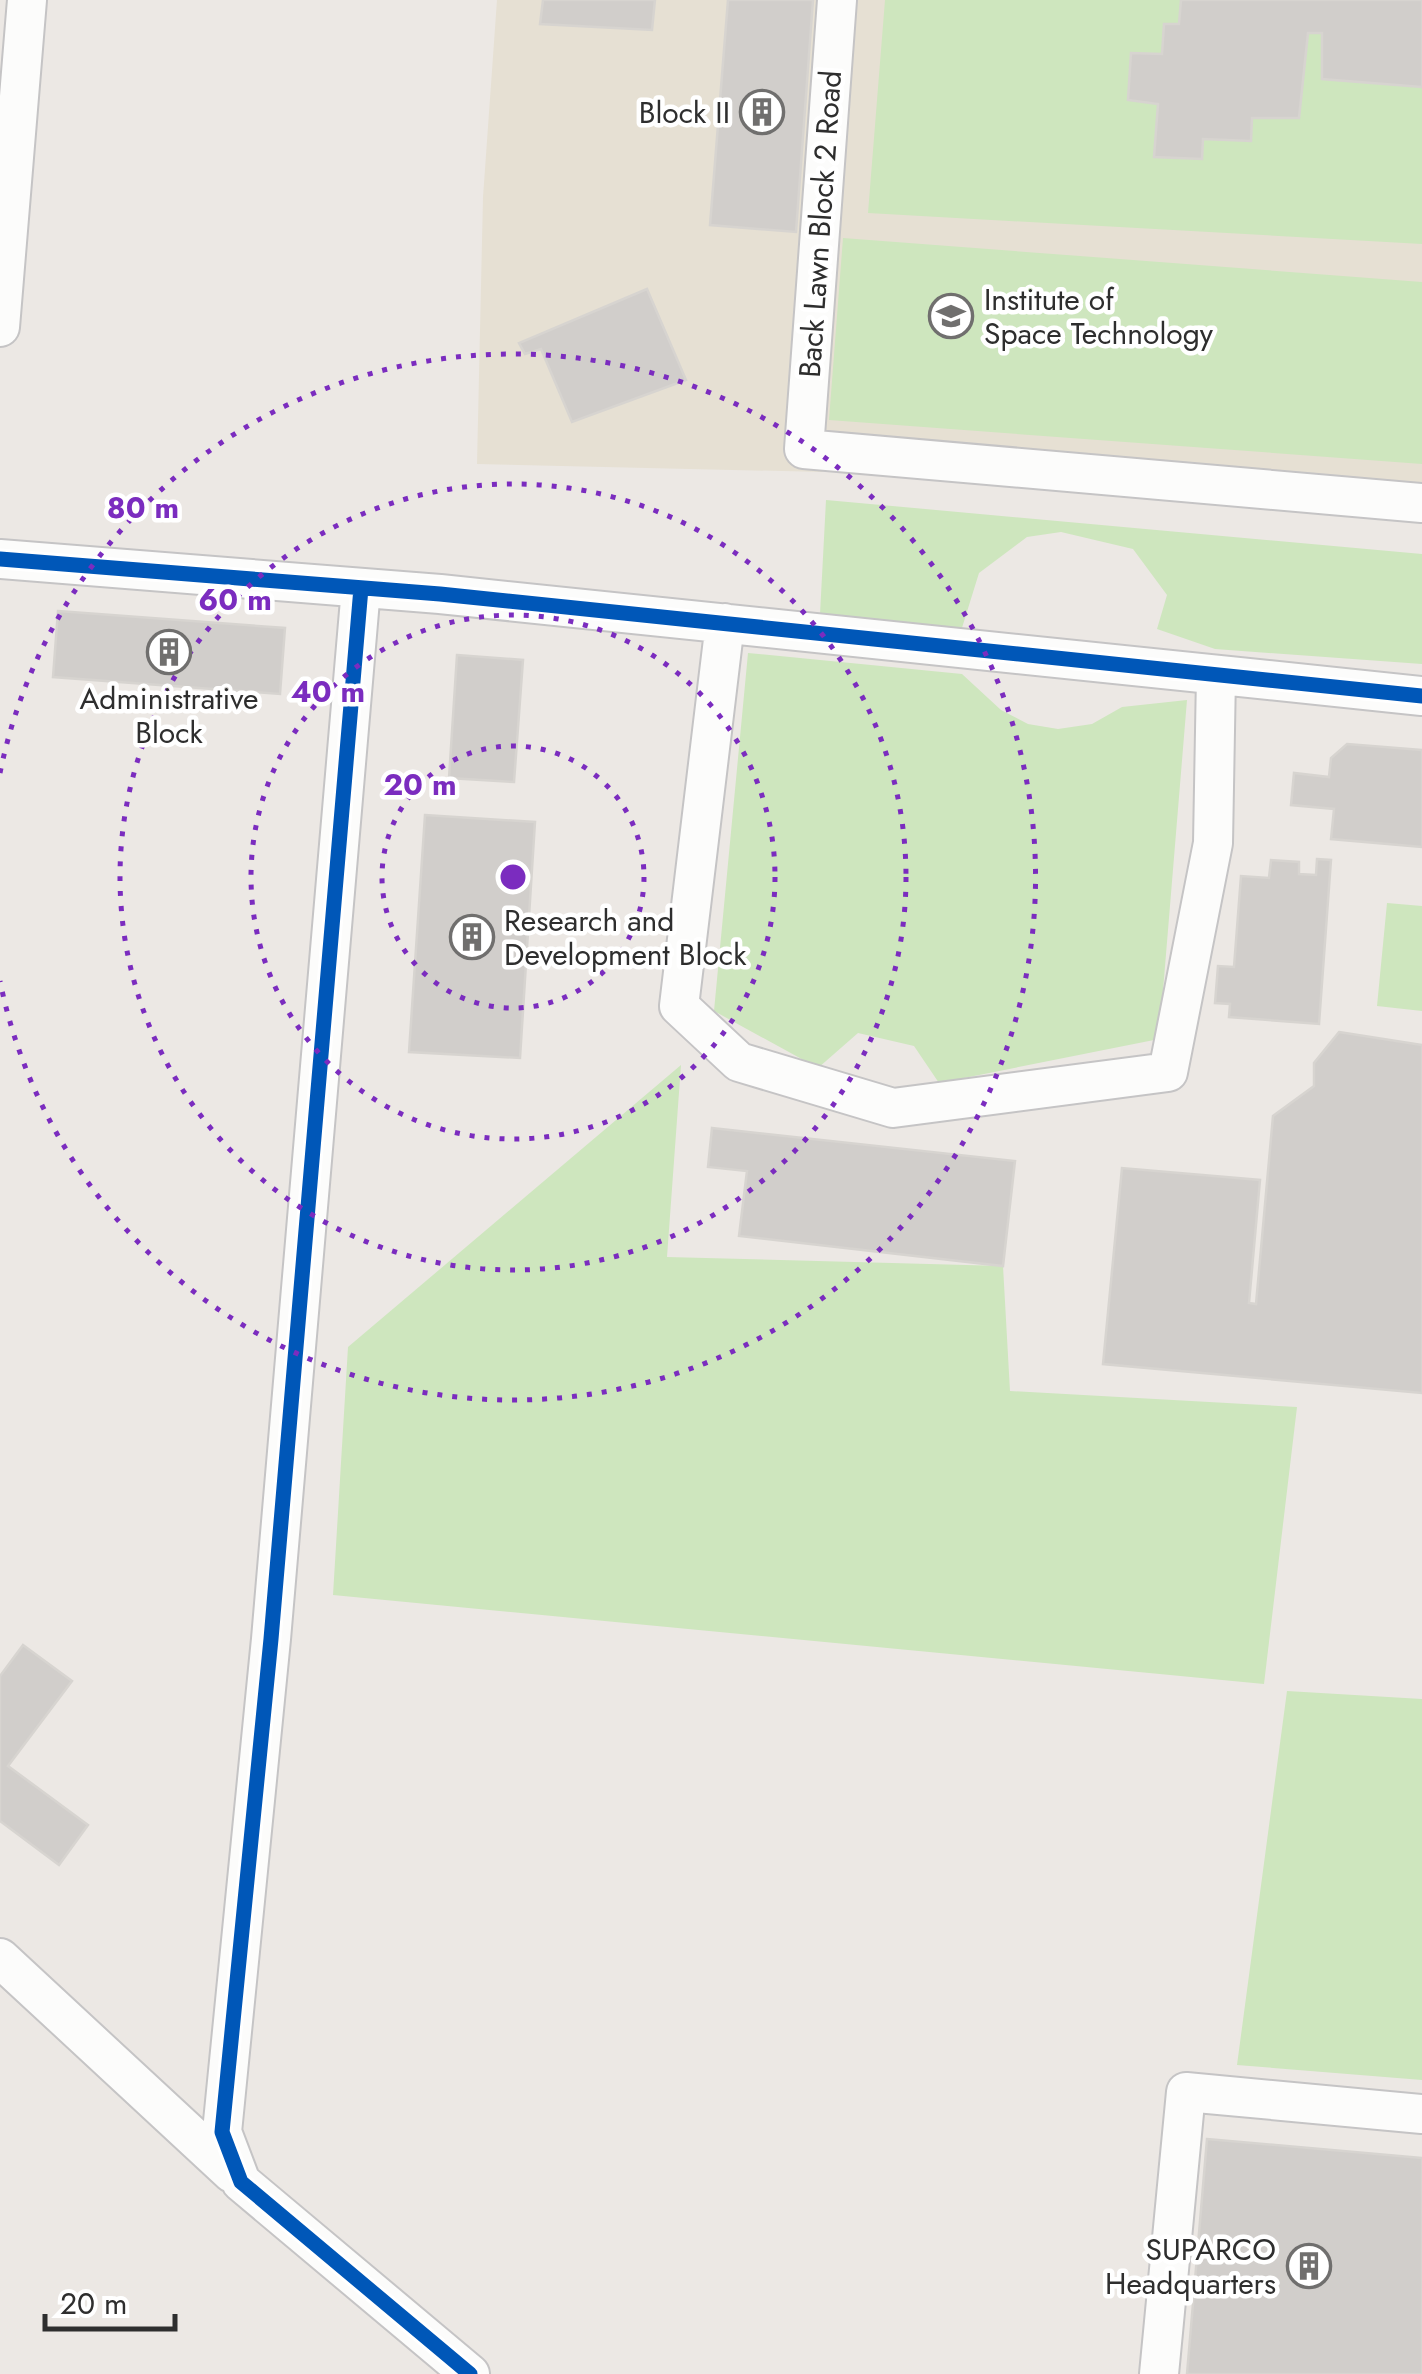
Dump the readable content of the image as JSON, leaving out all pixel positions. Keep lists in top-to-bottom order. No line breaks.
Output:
{"streets":{"street":["Back Lawn Block 2 Road"]},"places":{"building":["Block II","Administrative Block","Research and Development Block","SUPARCO Headquarters"],"school or university":["Institute of Space Technology"]},"scale_bar":"20 m","rings":["80 m","60 m","40 m","20 m"]}
